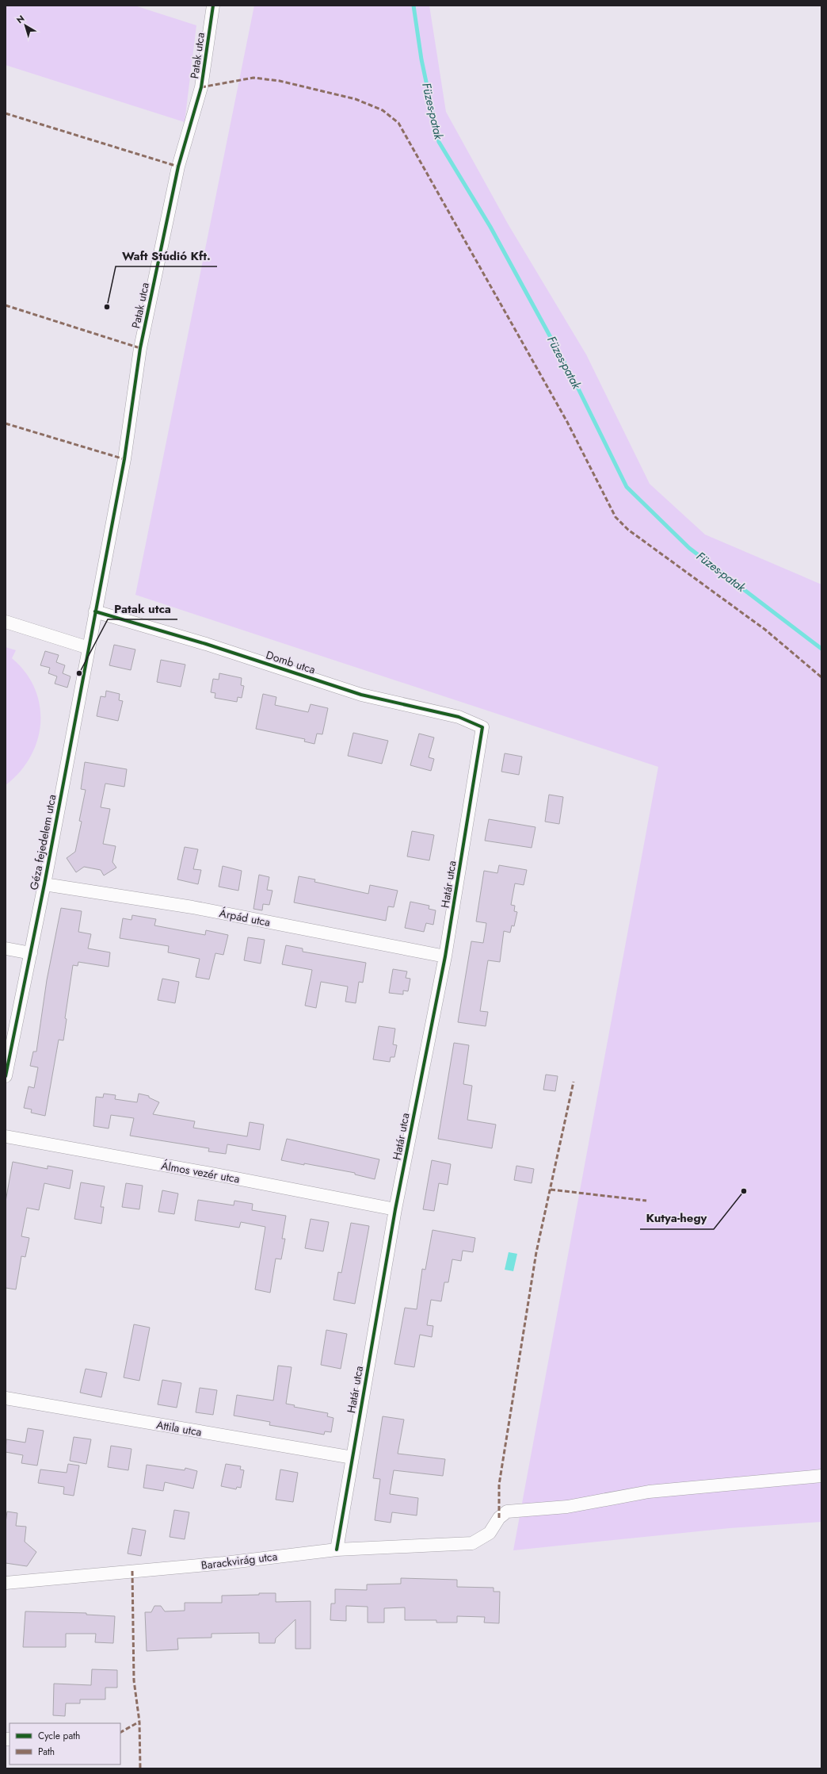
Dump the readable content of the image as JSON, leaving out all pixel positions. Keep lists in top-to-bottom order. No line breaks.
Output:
{"streets":{"street":["Patak utca","Domb utca","Géza fejedelem utca","Határ utca","Árpád utca","Álmos vezér utca","Attila utca","Barackvirág utca"]},"crossings":[["Patak utca","Domb utca"],["Patak utca","Géza fejedelem utca"],["Domb utca","Géza fejedelem utca"],["Domb utca","Határ utca"],["Géza fejedelem utca","Árpád utca"],["Határ utca","Árpád utca"],["Határ utca","Álmos vezér utca"],["Határ utca","Attila utca"],["Határ utca","Barackvirág utca"]],"water":["Füzes-patak"],"places":["Waft Stúdió Kft.","Patak utca","Kutya-hegy"],"legend":["Cycle path","Path"],"north":"top left"}
